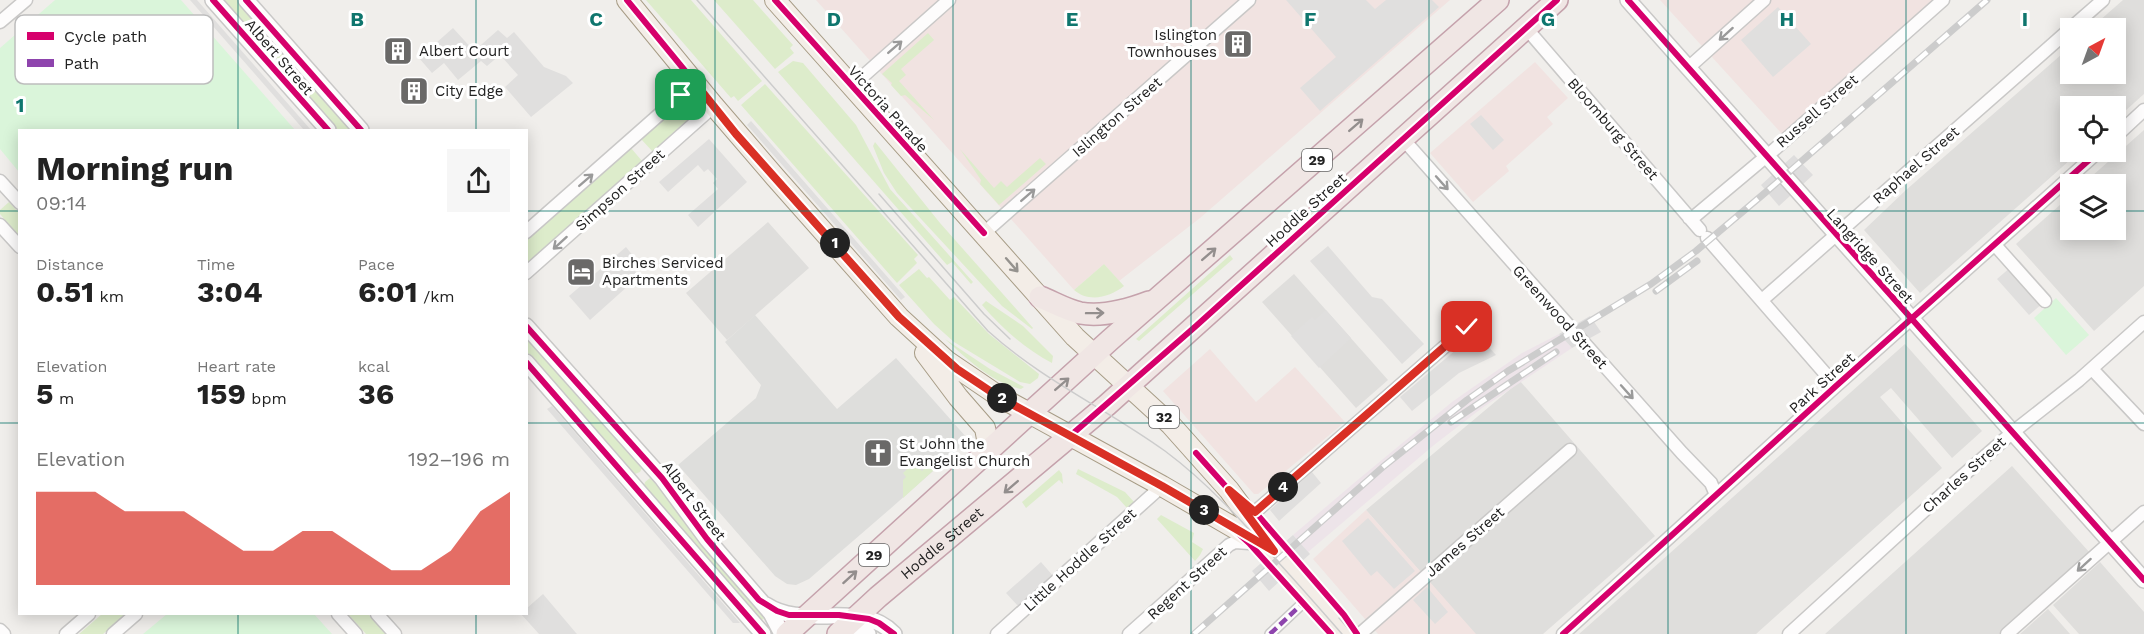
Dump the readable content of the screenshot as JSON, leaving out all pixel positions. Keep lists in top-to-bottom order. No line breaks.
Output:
{"streets":{"highway":["29","Hoddle Street"],"main road":["Victoria Parade","32"],"street":["Albert Street","Russell Street","Islington Street","Bloomburg Street","Raphael Street","Simpson Street","Langridge Street","Greenwood Street","Park Street","Charles Street","James Street","Little Hoddle Street","Regent Street"]},"crossings":[["Albert Street","Hoddle Street"],["Victoria Parade","Islington Street"],["Victoria Parade","Hoddle Street"],["Victoria Parade","32"],["Russell Street","Bloomburg Street"],["Russell Street","Langridge Street"],["Bloomburg Street","Raphael Street"],["Bloomburg Street","Hoddle Street"],["Bloomburg Street","Park Street"],["Raphael Street","Langridge Street"],["Simpson Street","32"],["Hoddle Street","Greenwood Street"],["Hoddle Street","32"],["Langridge Street","Park Street"],["Langridge Street","Charles Street"],["Greenwood Street","Park Street"],["32","James Street"],["32","Little Hoddle Street"],["32","Regent Street"]],"one_way":["Islington Street","Greenwood Street"],"places":{"building":["Islington Townhouses","Albert Court","City Edge"],"hotel":["Birches Serviced Apartments"],"church":["St John the Evangelist Church"]},"legend":["Cycle path","Path"],"north":"top right","page":{"heading":["Morning run","09:14"],"pins":["1","2","4","3"],"stats":[["Distance","0.51 km"],["Time","3:04"],["Pace","6:01 /km"],["Elevation","5 m"],["Heart rate","159 bpm"],["kcal","36"]],"chart":["Elevation","192–196 m"]},"grid":{"columns":["B","C","D","E","F","G","H","I"],"rows":["1"]}}
